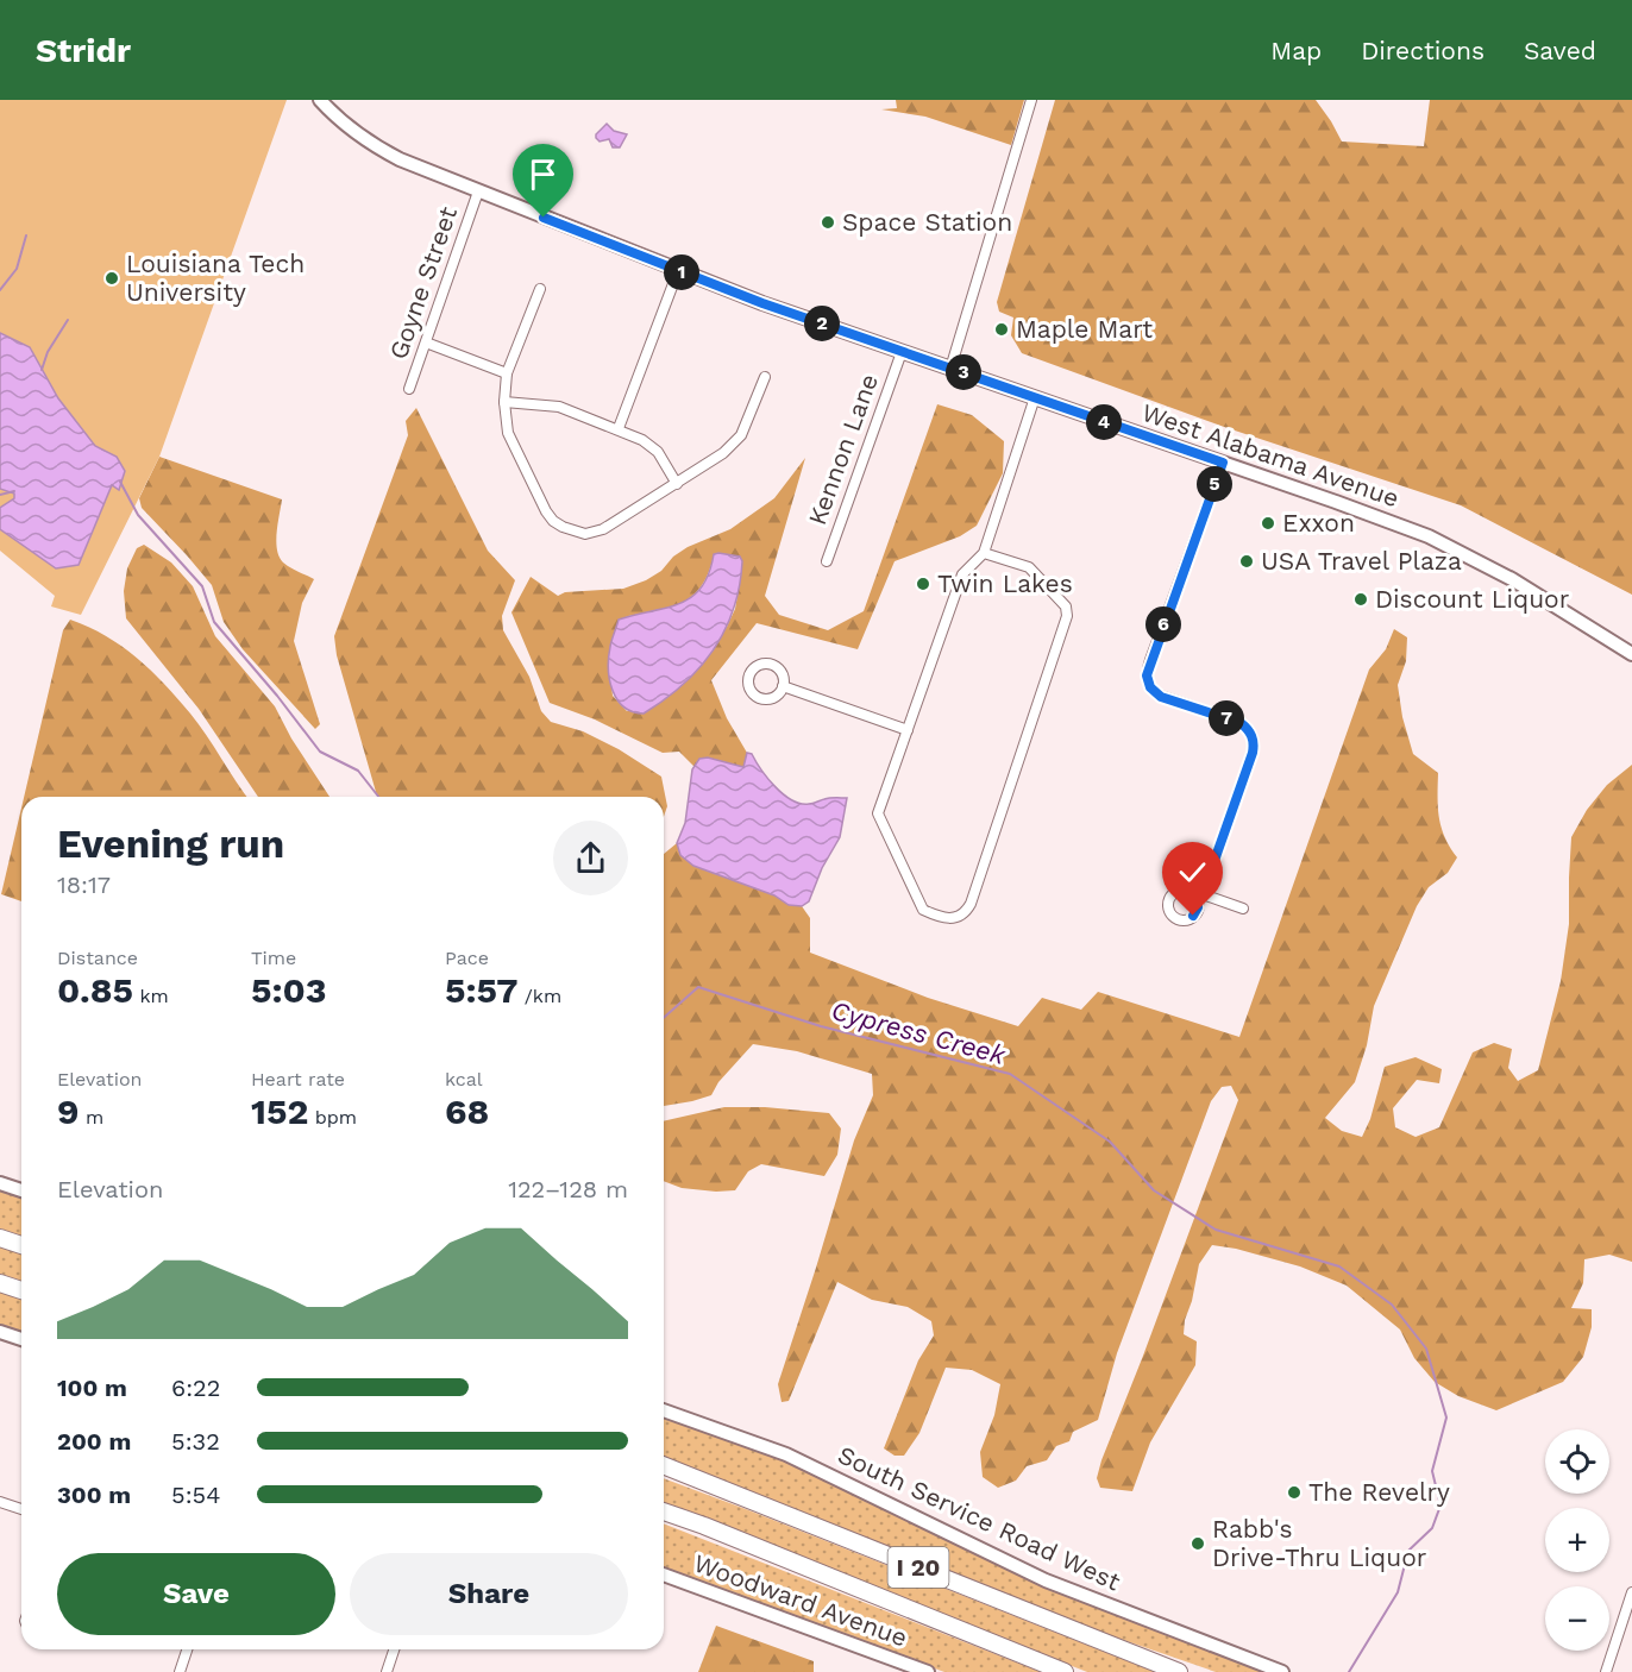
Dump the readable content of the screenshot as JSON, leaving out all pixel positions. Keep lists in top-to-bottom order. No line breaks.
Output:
{"streets":{"highway":["I 20"],"main road":["West Alabama Avenue","South Service Road West","Woodward Avenue"],"street":["Goyne Street","Kennon Lane"]},"crossings":[["Goyne Street","West Alabama Avenue"],["Kennon Lane","West Alabama Avenue"]],"water":["Cypress Creek"],"places":["Space Station","Louisiana Tech University","Maple Mart","Exxon","USA Travel Plaza","Twin Lakes","Discount Liquor","The Revelry","Rabb's Drive-Thru Liquor"],"page":{"header":"Stridr","nav":["Map","Directions","Saved"],"pins":["1","2","3","4","5","6","7"],"heading":["Evening run","18:17"],"stats":[["Distance","0.85 km"],["Time","5:03"],["Pace","5:57 /km"],["Elevation","9 m"],["Heart rate","152 bpm"],["kcal","68"]],"chart":["Elevation","122–128 m"],"list":[{"name":"100 m","note":"6:22"},{"name":"200 m","note":"5:32"},{"name":"300 m","note":"5:54"}],"map_buttons":["+","−"],"buttons":["Save","Share"]}}
